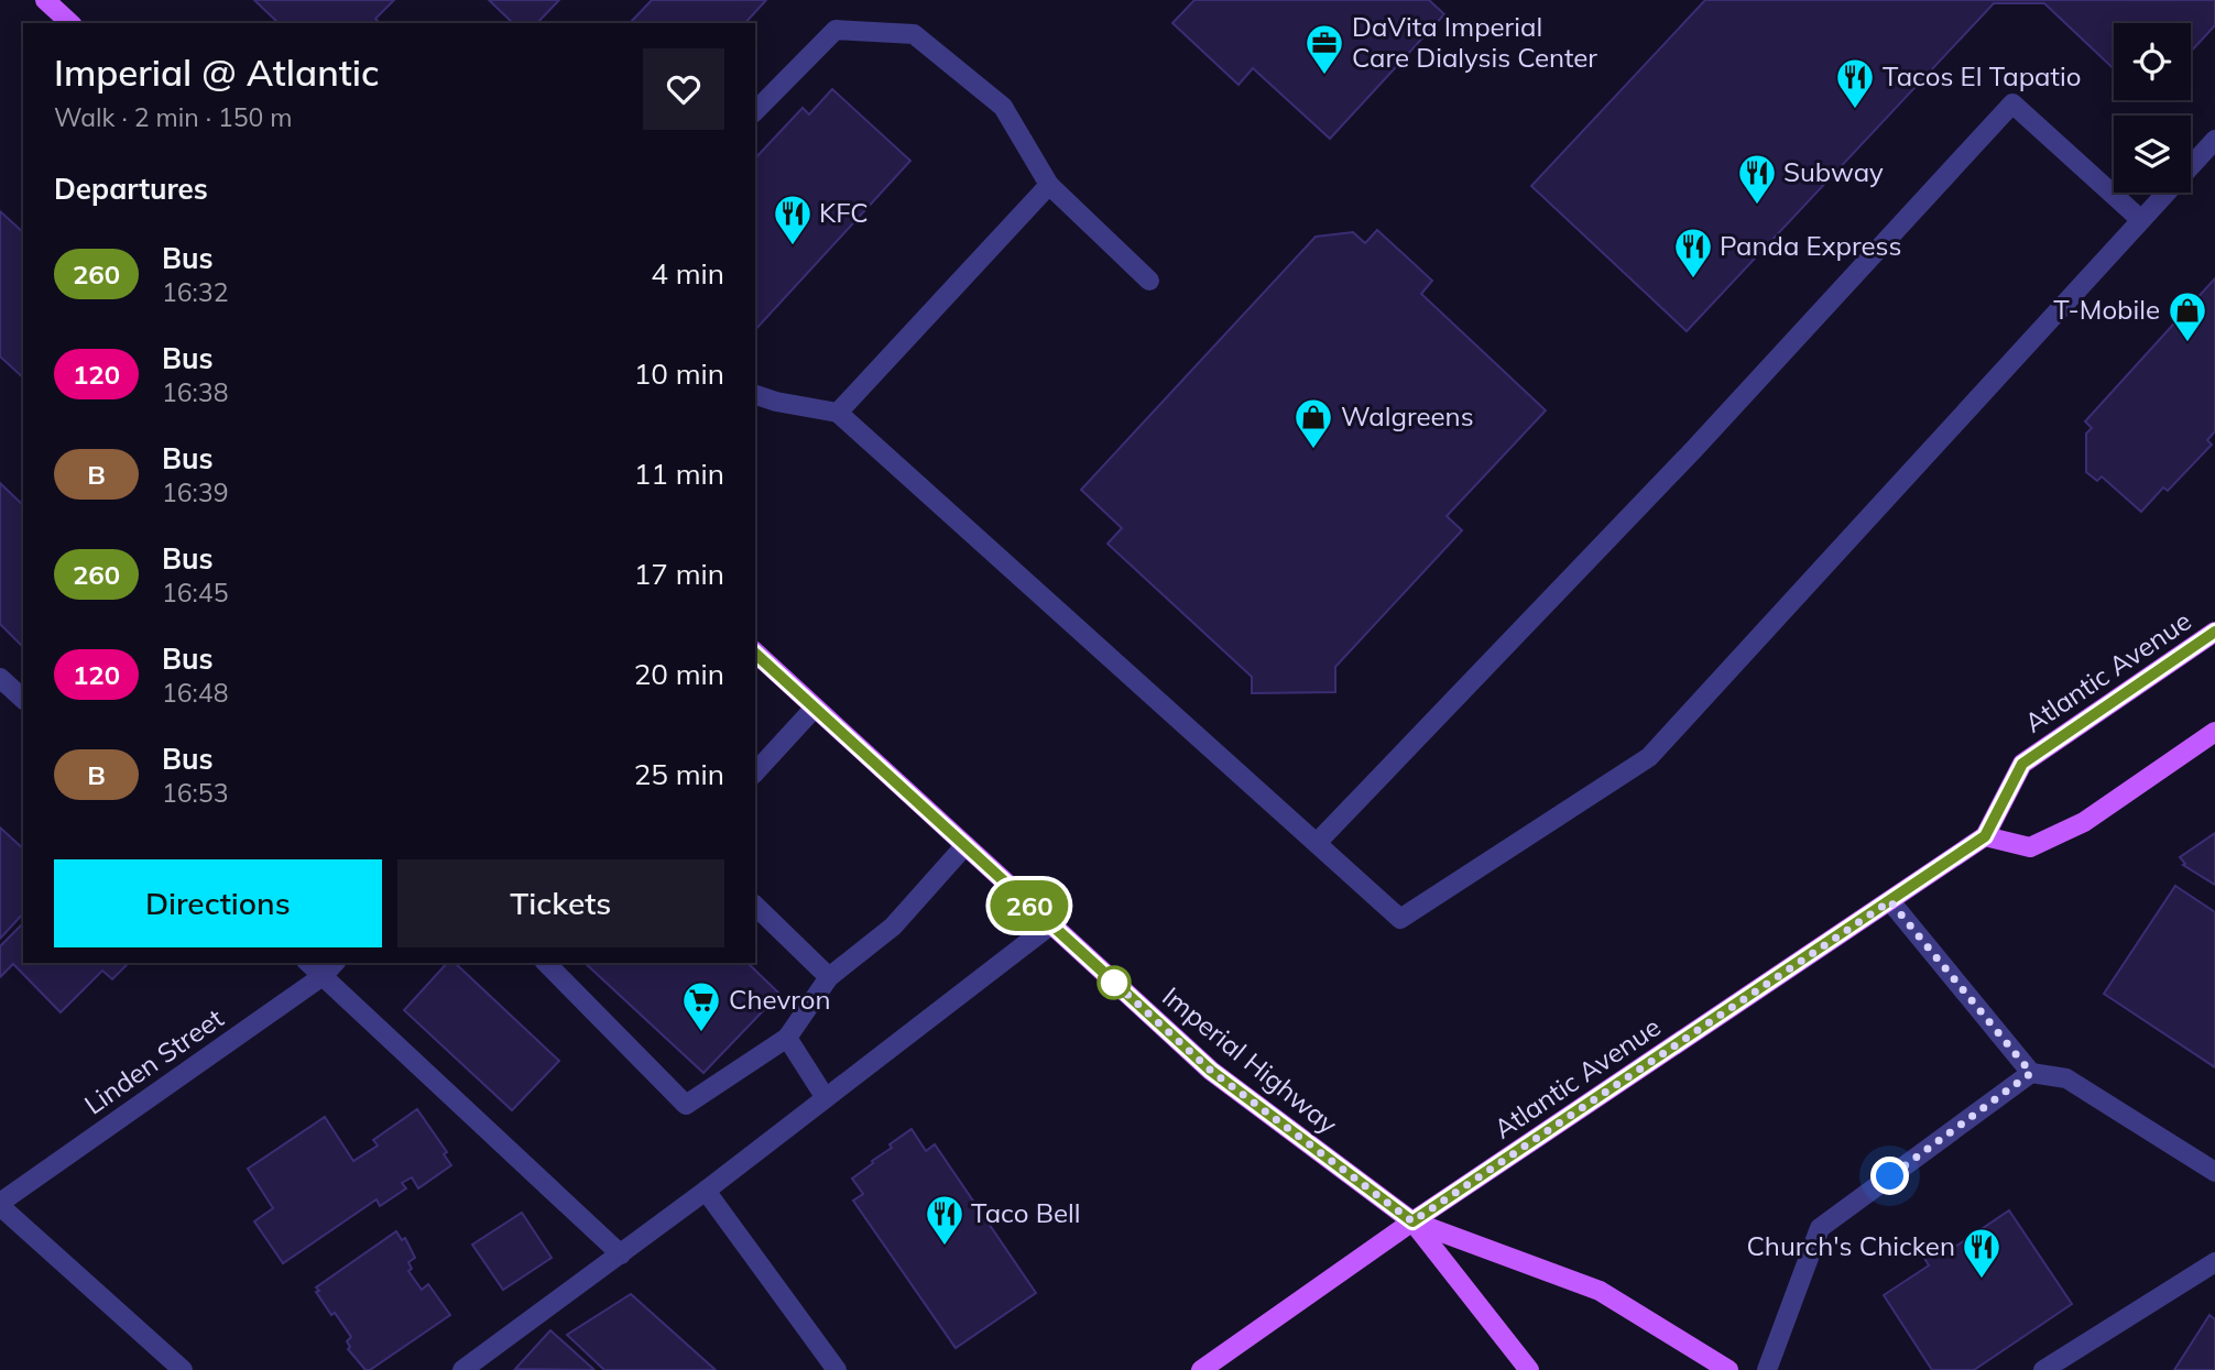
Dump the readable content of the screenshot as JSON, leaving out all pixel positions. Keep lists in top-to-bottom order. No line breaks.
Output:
{"streets":{"main road":["Atlantic Avenue","Imperial Highway"],"street":["Linden Street"]},"crossings":[["Atlantic Avenue","Imperial Highway"]],"places":{"office":["DaVita Imperial Care Dialysis Center"],"restaurant":["Tacos El Tapatio","Subway","KFC","Panda Express","Taco Bell","Church's Chicken"],"shop":["T-Mobile","Walgreens"],"supermarket":["Chevron"]},"lines":["bus line 260"],"page":{"on_map":"260","heading":[["Imperial @ Atlantic","Walk · 2 min · 150 m"],"Departures"],"list":[{"mark":"260","name":"Bus","note":"16:32","value":"4 min"},{"mark":"120","name":"Bus","note":"16:38","value":"10 min"},{"mark":"B","name":"Bus","note":"16:39","value":"11 min"},{"mark":"260","name":"Bus","note":"16:45","value":"17 min"},{"mark":"120","name":"Bus","note":"16:48","value":"20 min"},{"mark":"B","name":"Bus","note":"16:53","value":"25 min"}],"buttons":["Directions","Tickets"]}}
